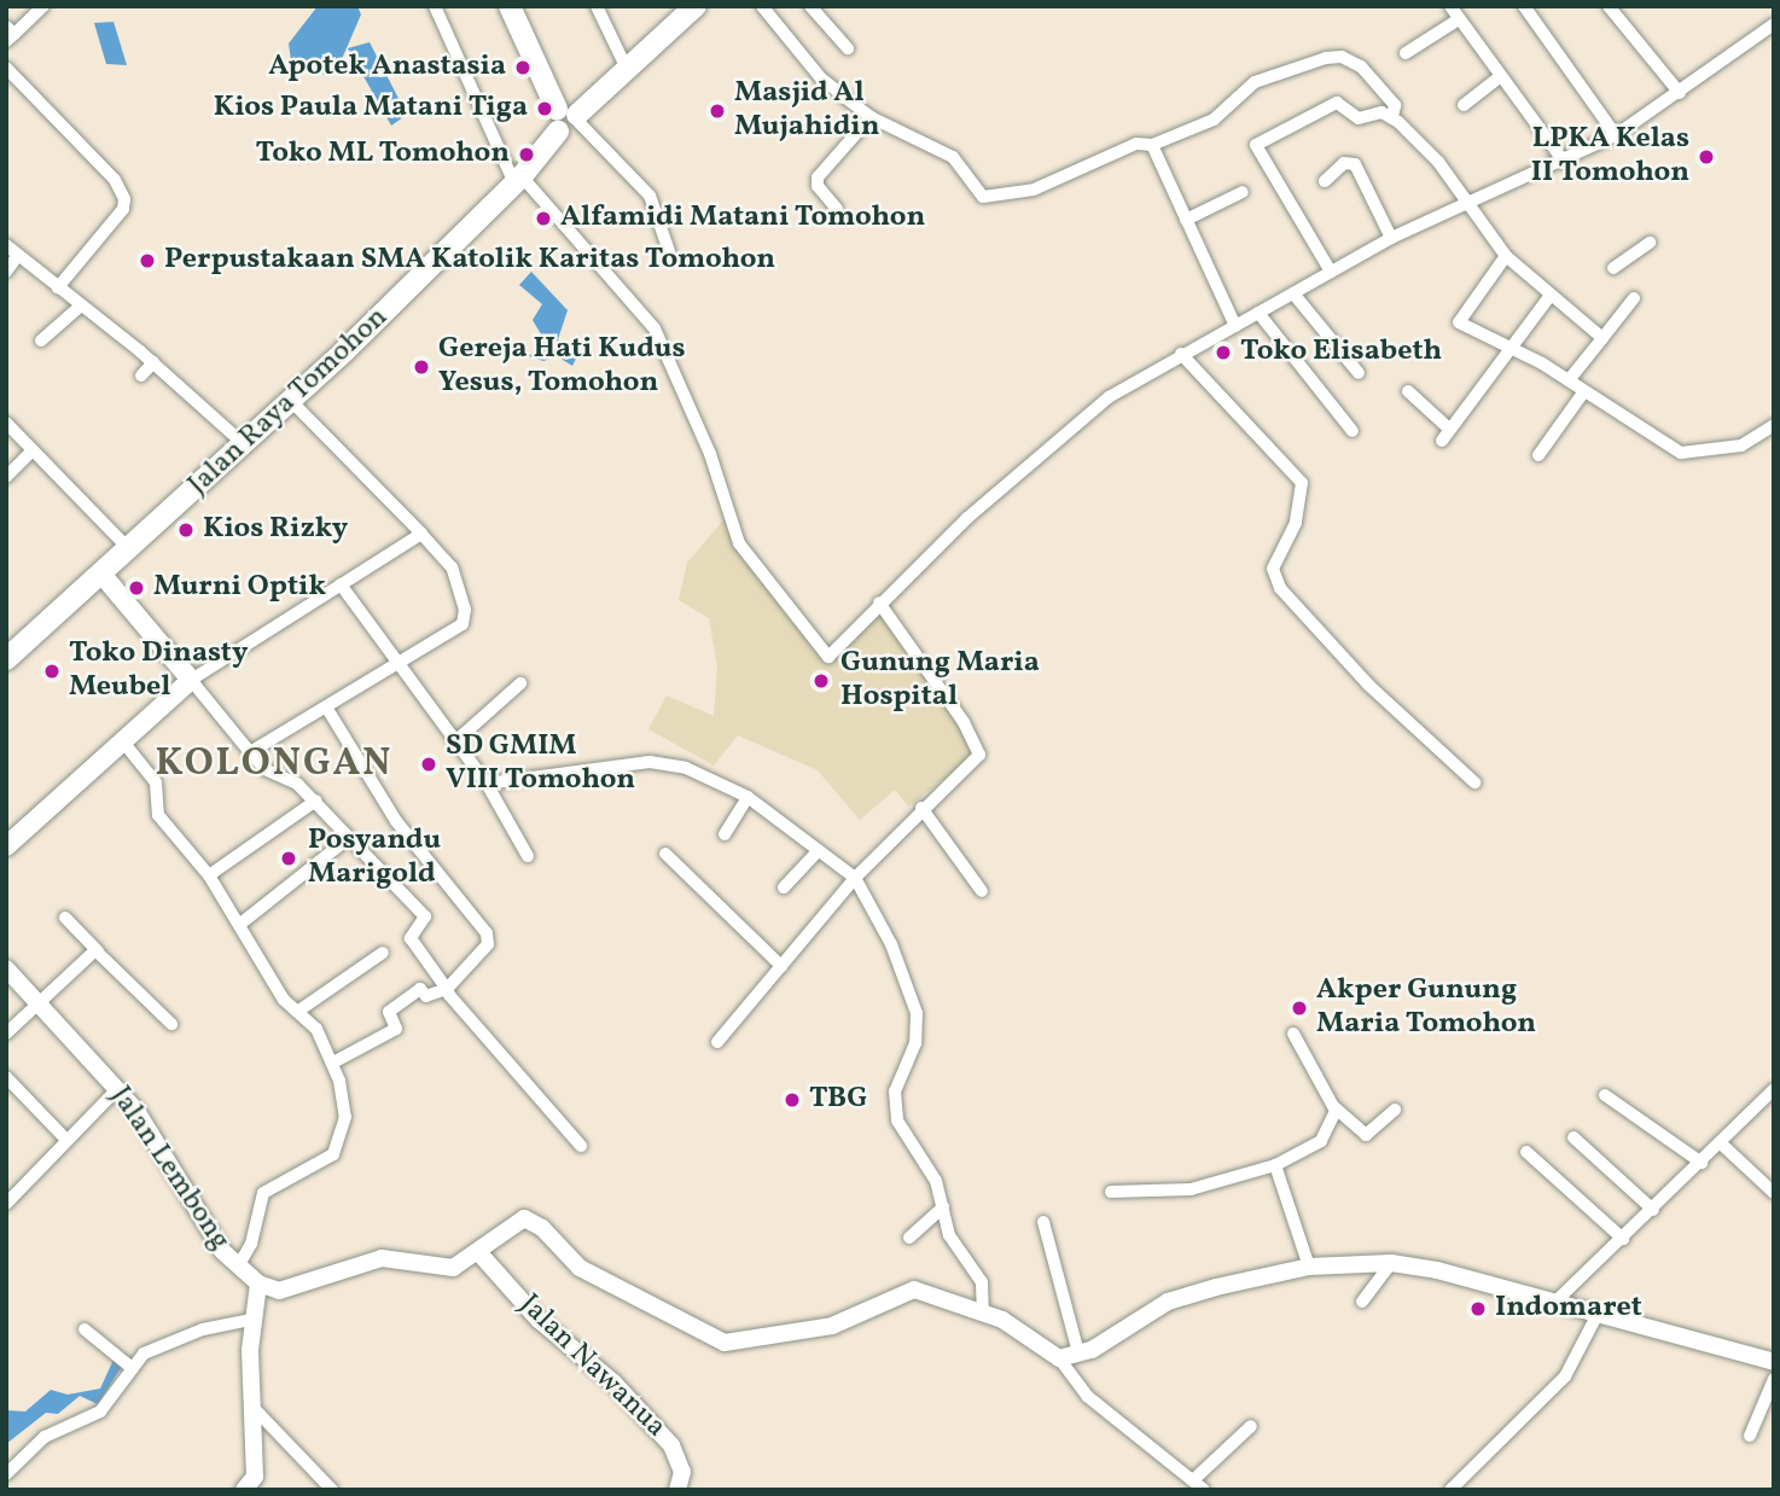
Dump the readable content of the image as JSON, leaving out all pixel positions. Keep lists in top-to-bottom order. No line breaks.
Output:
{"streets":{"highway":["Jalan Raya Tomohon"],"main road":["Jalan Lembong","Jalan Nawanua"]},"districts":["KOLONGAN"],"places":["Apotek Anastasia","Kios Paula Matani Tiga","Masjid Al Mujahidin","Toko ML Tomohon","LPKA Kelas II Tomohon","Alfamidi Matani Tomohon","Perpustakaan SMA Katolik Karitas Tomohon","Toko Elisabeth","Gereja Hati Kudus Yesus, Tomohon","Kios Rizky","Murni Optik","Toko Dinasty Meubel","Gunung Maria Hospital","SD GMIM VIII Tomohon","Posyandu Marigold","Akper Gunung Maria Tomohon","TBG","Indomaret"]}
